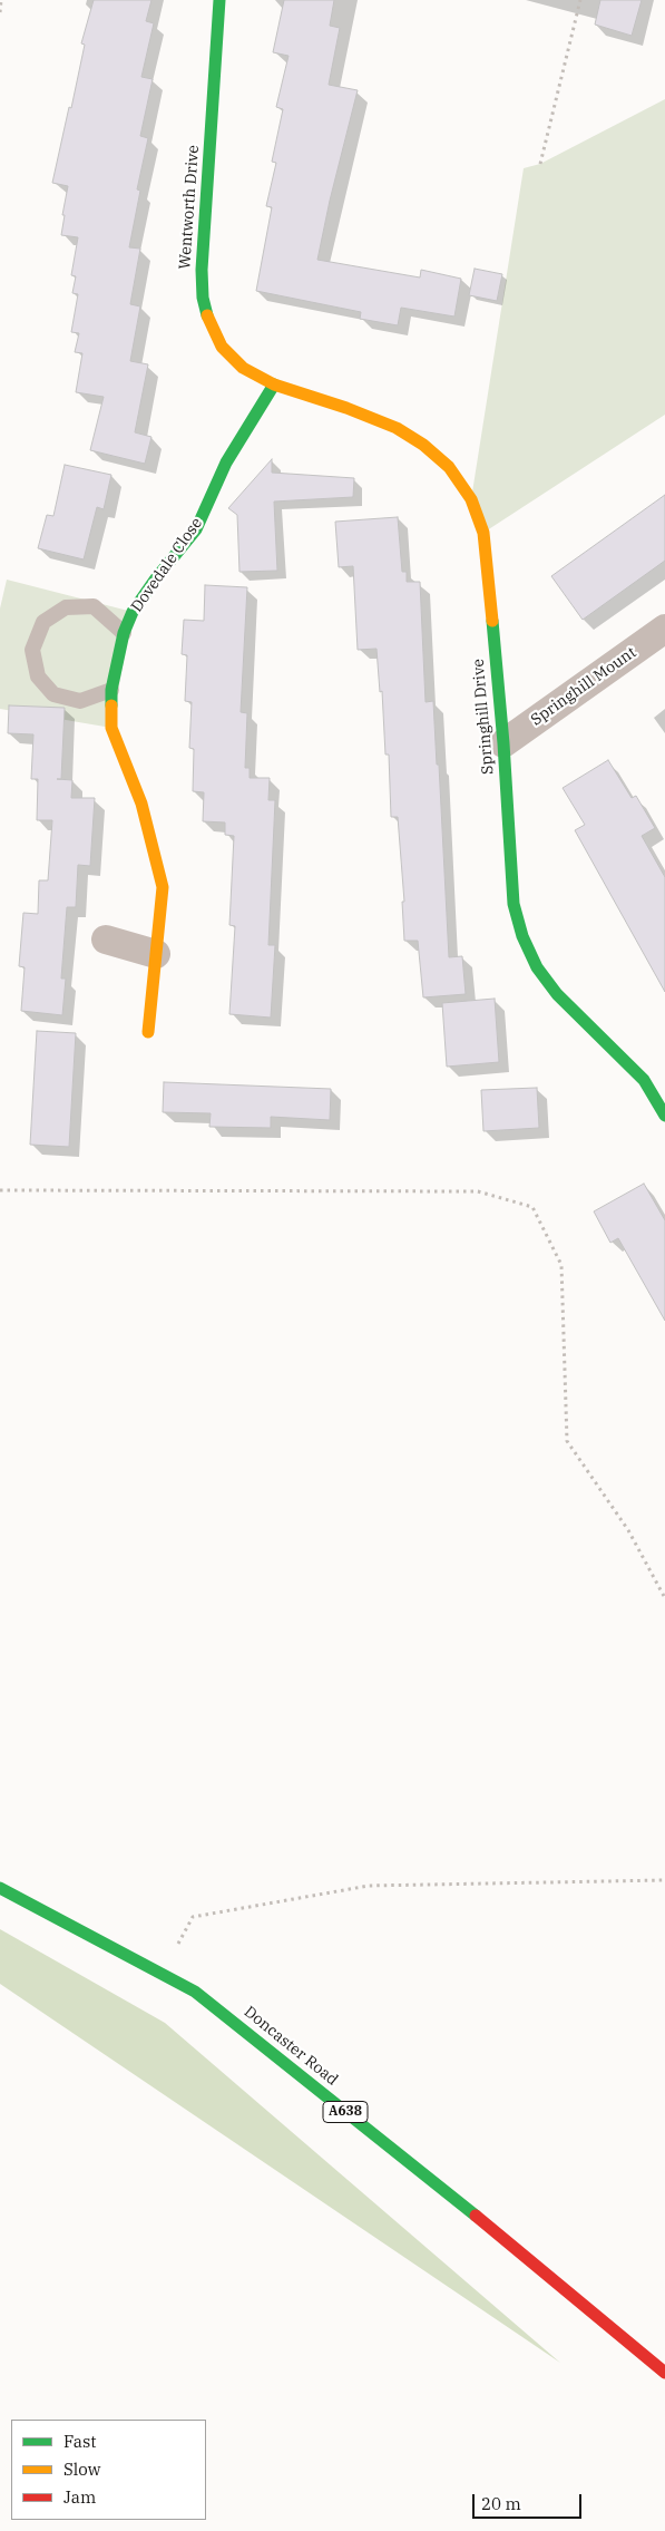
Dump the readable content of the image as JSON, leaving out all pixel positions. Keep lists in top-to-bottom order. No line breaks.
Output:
{"streets":{"main road":["Wentworth Drive","Dovedale Close","Springhill Drive","Doncaster Road","A638"],"street":["Springhill Mount"]},"crossings":[["Wentworth Drive","Dovedale Close"],["Wentworth Drive","Springhill Drive"],["Dovedale Close","Springhill Drive"],["Springhill Mount","Springhill Drive"]],"legend":["Fast","Slow","Jam"],"scale_bar":"20 m"}
